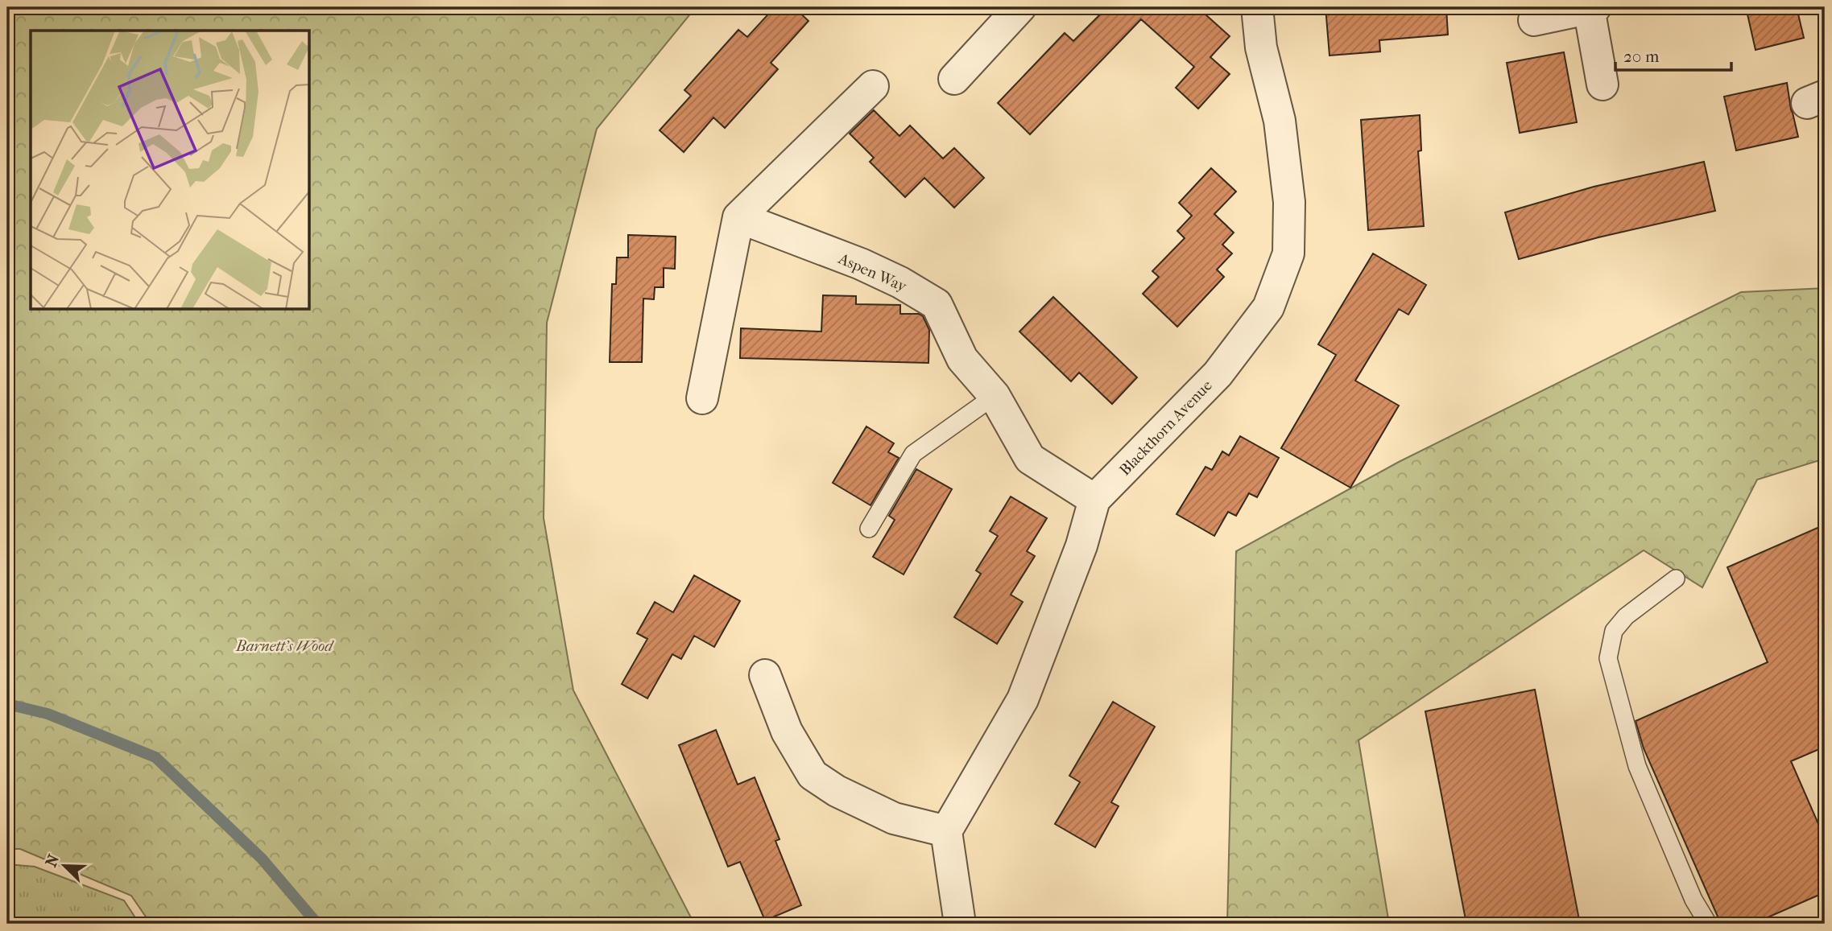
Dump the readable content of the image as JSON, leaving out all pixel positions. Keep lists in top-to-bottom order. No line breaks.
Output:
{"streets":{"street":["Aspen Way","Blackthorn Avenue"]},"crossings":[["Aspen Way","Blackthorn Avenue"]],"parks":["Barnett's Wood"],"scale_bar":"20 m","north":"top left"}
